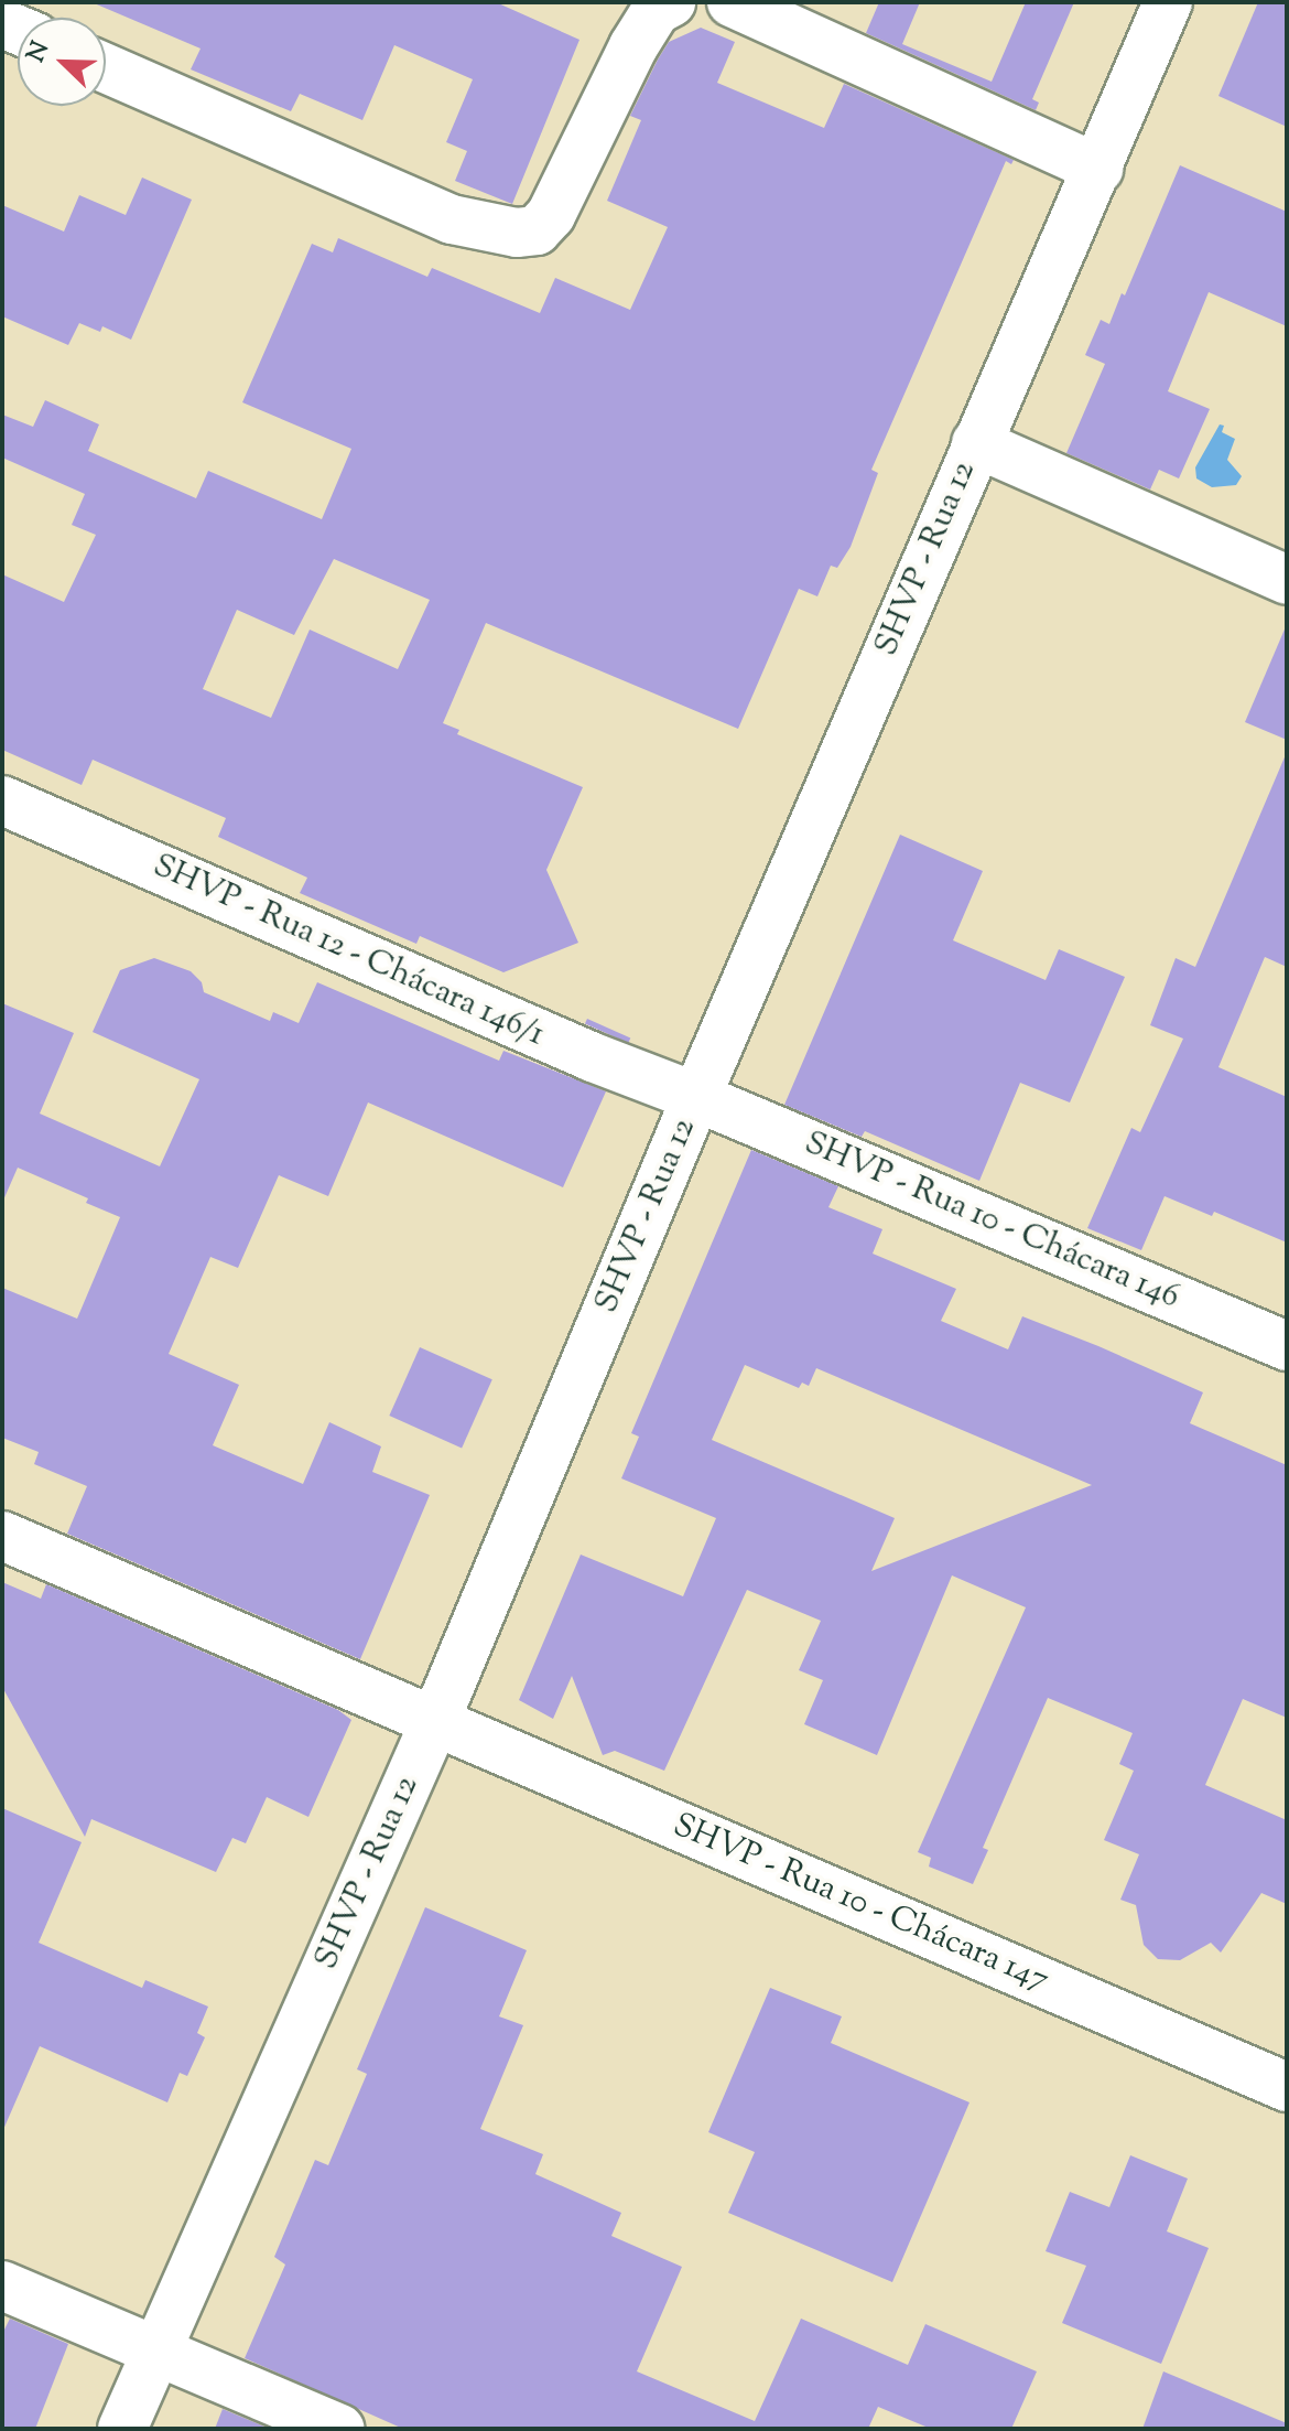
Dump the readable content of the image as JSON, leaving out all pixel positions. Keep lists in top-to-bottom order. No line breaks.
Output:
{"streets":{"street":["SHVP - Rua 12","SHVP - Rua 12 - Chácara 146/1","SHVP - Rua 10 - Chácara 146","SHVP - Rua 10 - Chácara 147"]},"crossings":[["SHVP - Rua 12","SHVP - Rua 12 - Chácara 146/1"],["SHVP - Rua 12","SHVP - Rua 10 - Chácara 146"],["SHVP - Rua 12","SHVP - Rua 10 - Chácara 147"],["SHVP - Rua 12 - Chácara 146/1","SHVP - Rua 10 - Chácara 146"]],"north":"top left"}
